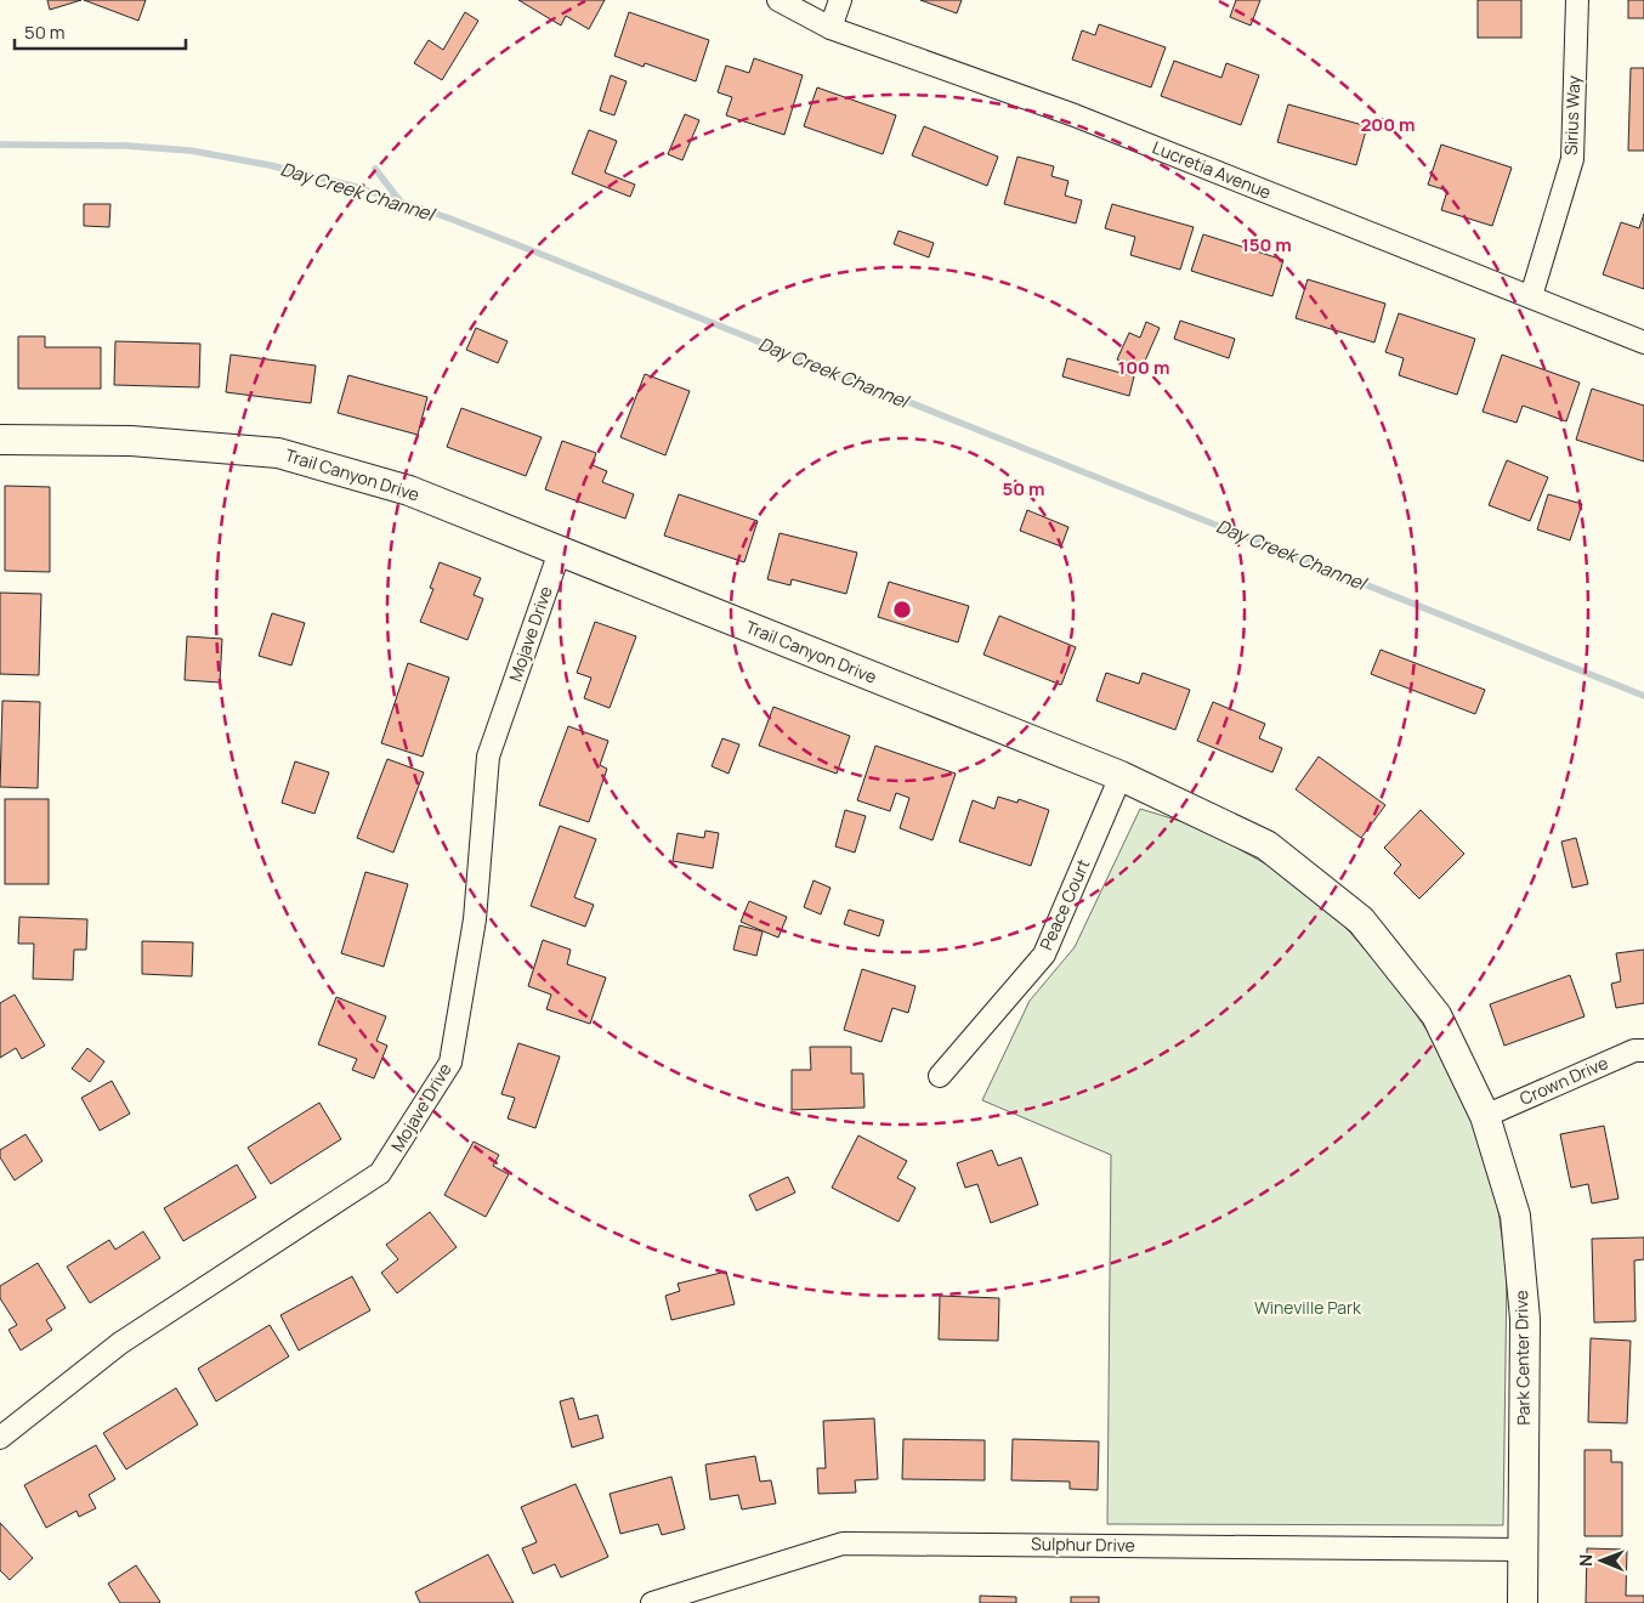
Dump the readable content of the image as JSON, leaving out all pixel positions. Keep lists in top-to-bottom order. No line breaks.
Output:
{"streets":{"street":["Sirius Way","Lucretia Avenue","Trail Canyon Drive","Mojave Drive","Peace Court","Crown Drive","Park Center Drive","Sulphur Drive"]},"crossings":[["Sirius Way","Lucretia Avenue"],["Trail Canyon Drive","Mojave Drive"],["Trail Canyon Drive","Peace Court"],["Trail Canyon Drive","Crown Drive"],["Trail Canyon Drive","Park Center Drive"],["Crown Drive","Park Center Drive"],["Park Center Drive","Sulphur Drive"]],"water":["Day Creek Channel"],"parks":["Wineville Park"],"scale_bar":"50 m","north":"left","rings":["200 m","150 m","100 m","50 m"]}
